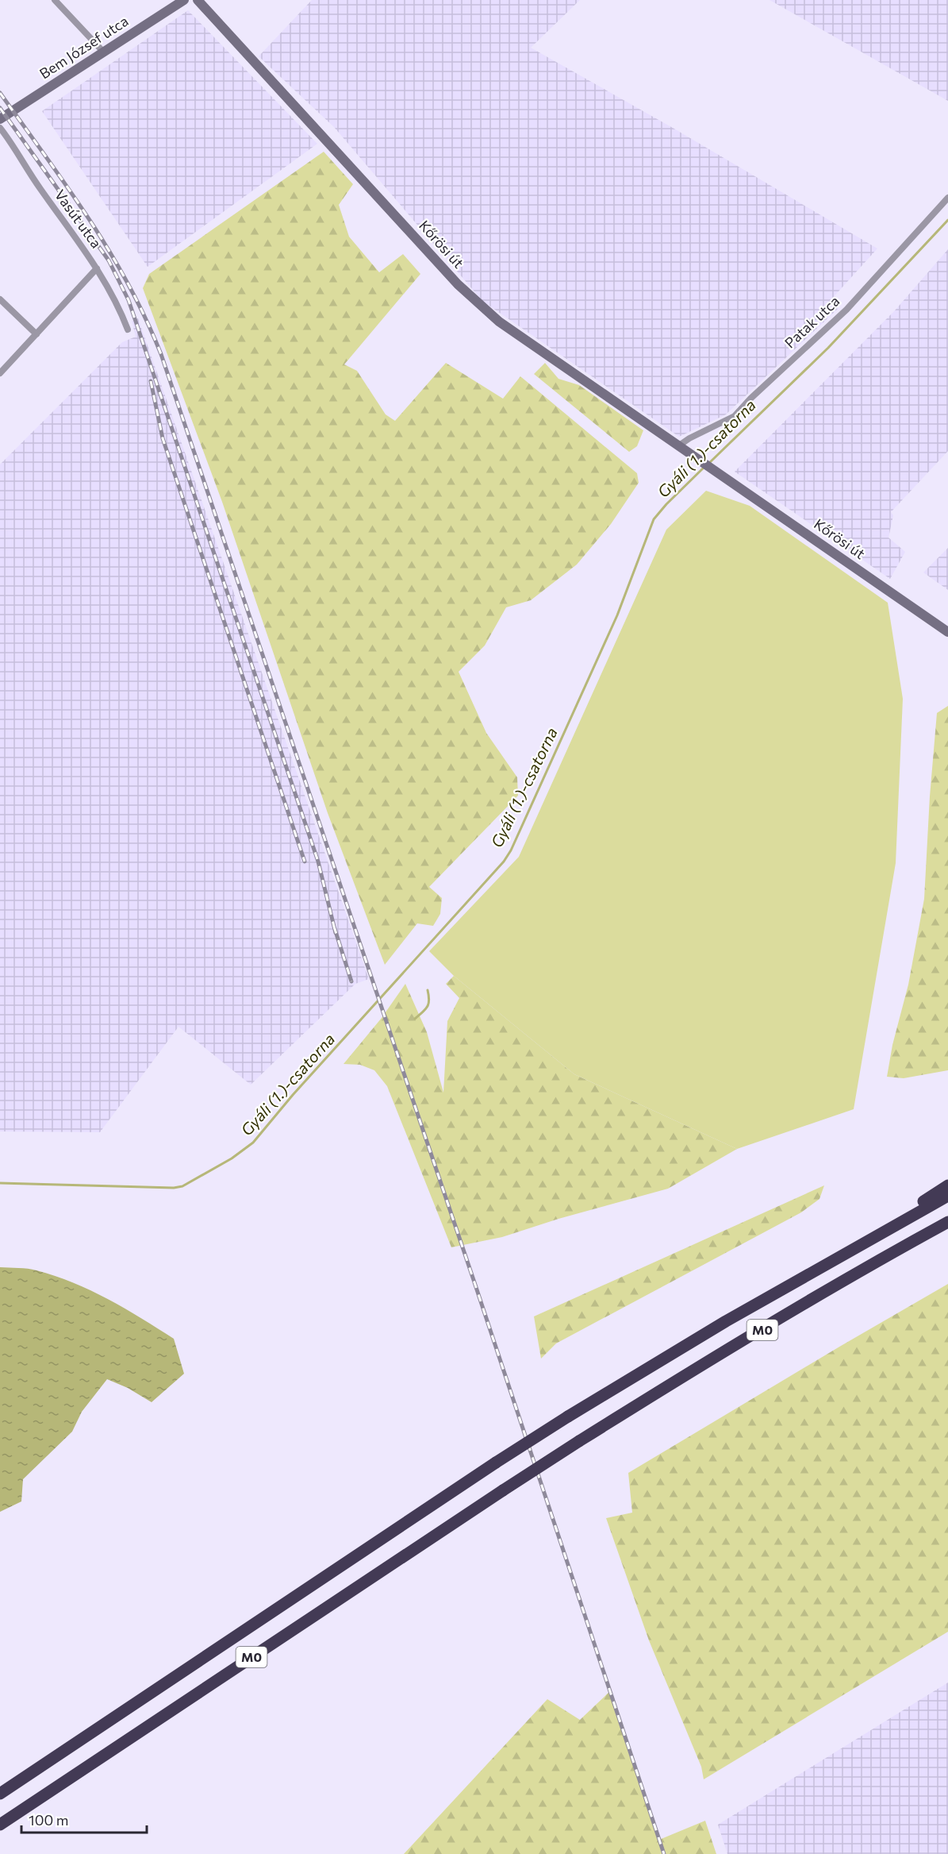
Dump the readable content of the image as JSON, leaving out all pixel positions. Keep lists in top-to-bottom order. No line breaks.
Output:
{"streets":{"highway":["M0"],"main road":["Bem József utca","Kőrösi út"],"street":["Vasút utca","Patak utca"]},"crossings":[["Kőrösi út","Patak utca"]],"water":["Gyáli (1.)-csatorna"],"scale_bar":"100 m"}
